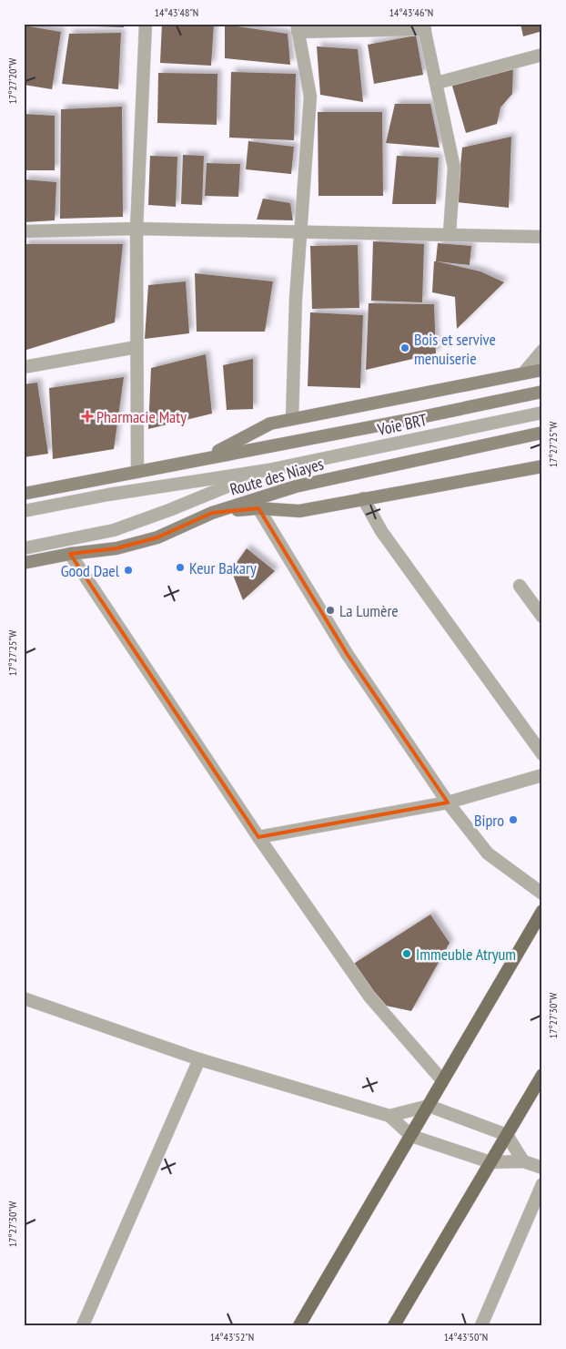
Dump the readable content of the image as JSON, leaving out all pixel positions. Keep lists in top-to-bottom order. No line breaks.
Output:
{"streets":{"main road":["Route des Niayes"],"street":["Voie BRT"]},"places":{"other":["Bois et servive menuiserie","Keur Bakary","Good Dael","La Lumère","Bipro","Immeuble Atryum"],"health":["Pharmacie Maty"]},"coordinates":["14°43'48\"N","14°43'46\"N","17°27'20\"W","17°27'25\"W","17°27'30\"W","14°43'52\"N","14°43'50\"N"]}
